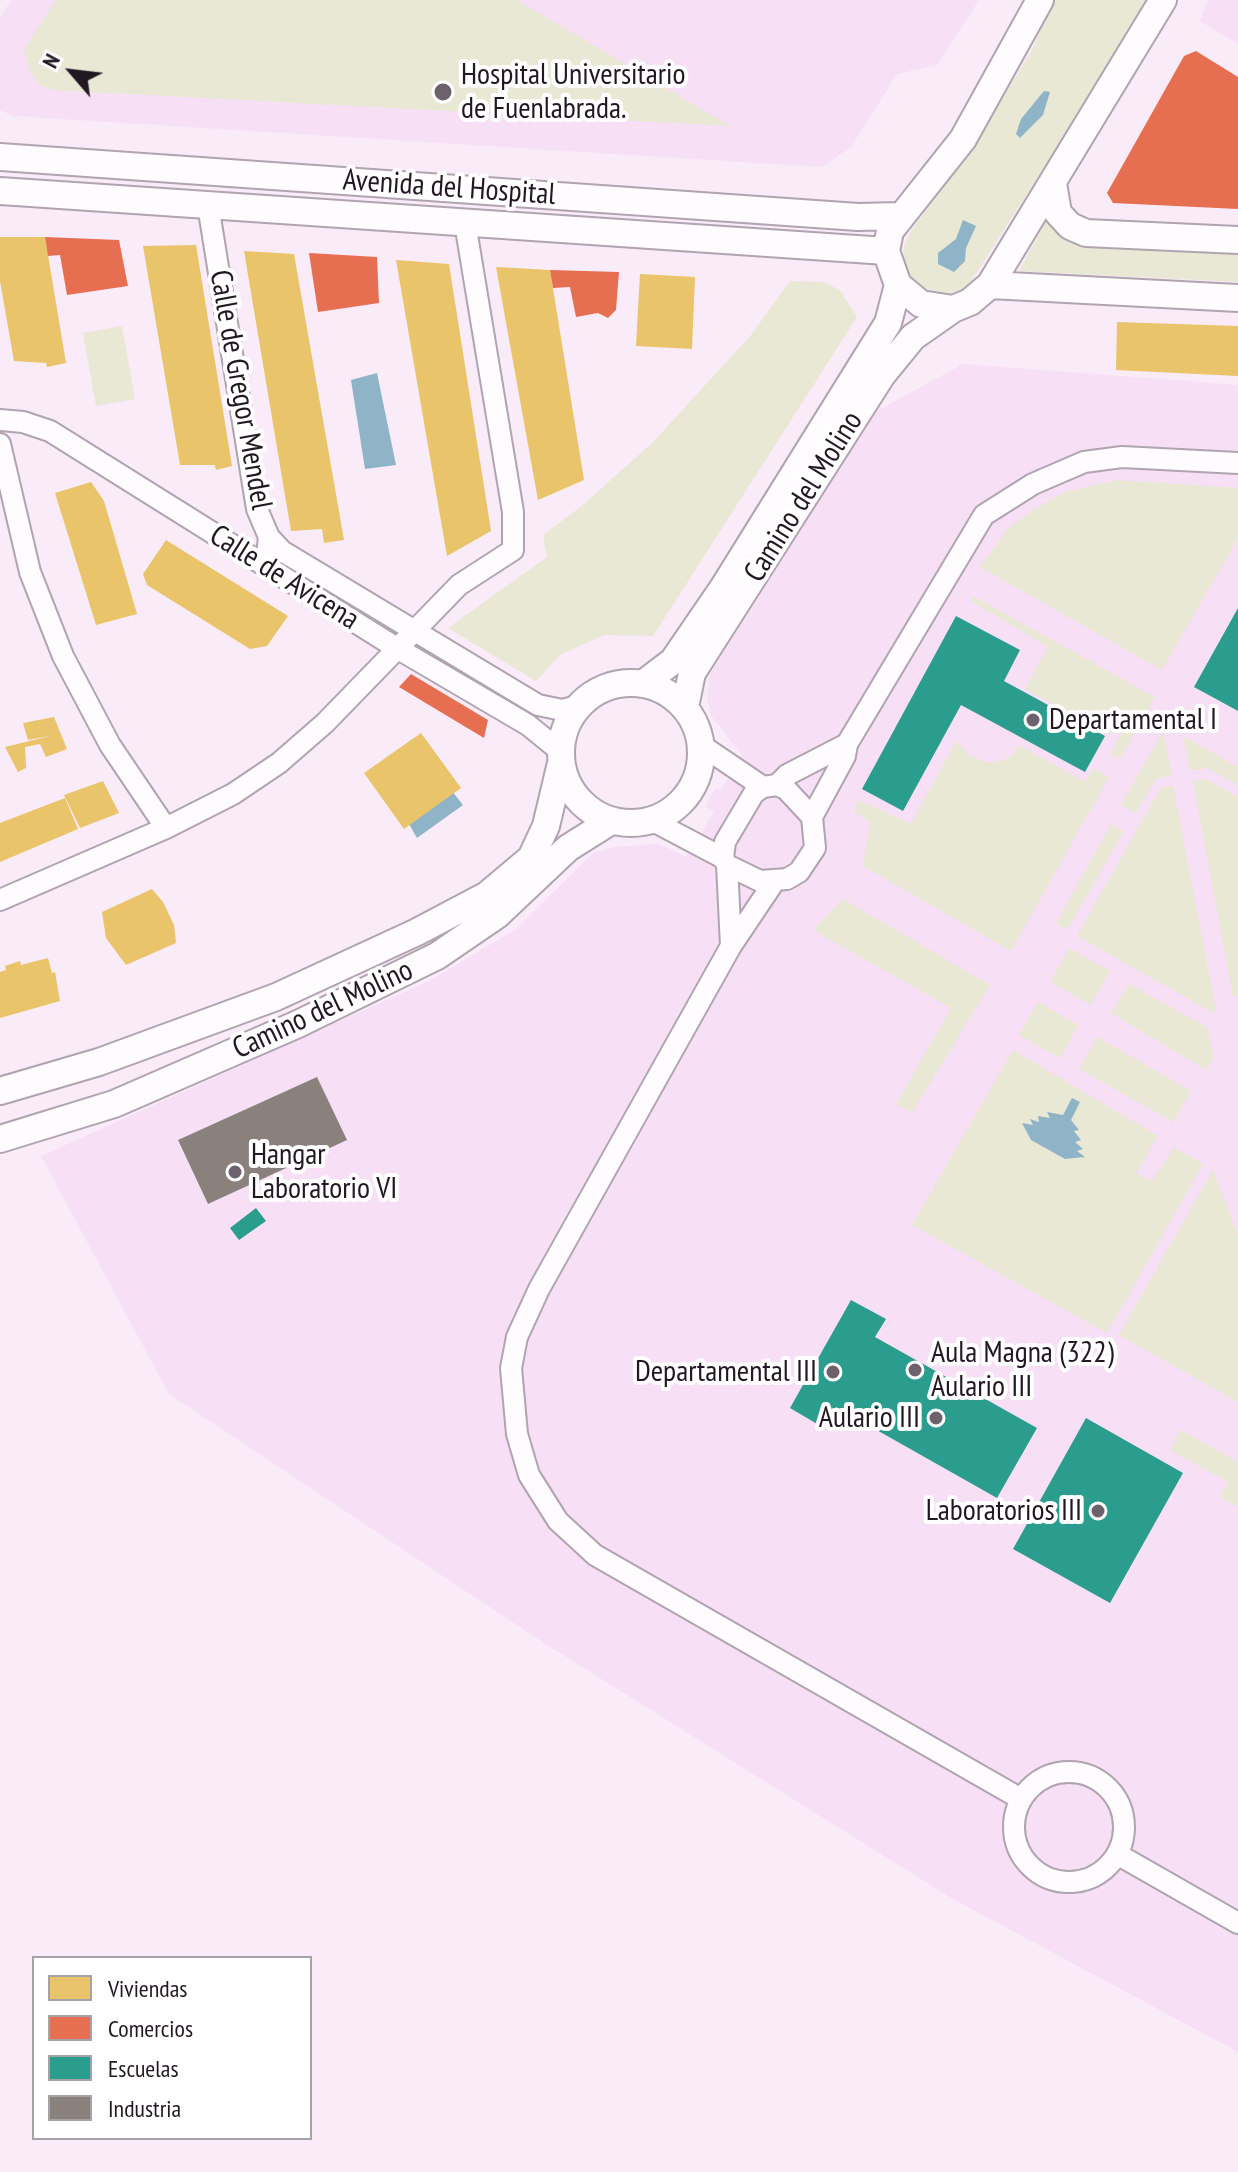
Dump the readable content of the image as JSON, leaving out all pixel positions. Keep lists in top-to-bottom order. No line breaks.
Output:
{"streets":{"main road":["Avenida del Hospital","Camino del Molino"],"street":["Calle de Gregor Mendel","Calle de Avicena"]},"crossings":[["Avenida del Hospital","Calle de Gregor Mendel"],["Calle de Gregor Mendel","Calle de Avicena"],["Camino del Molino","Calle de Avicena"]],"places":["Hospital Universitario de Fuenlabrada.","Departamental I","Hangar Laboratorio VI","Aula Magna (322) Aulario III","Departamental III","Aulario III","Laboratorios III"],"legend":["Viviendas","Comercios","Escuelas","Industria"],"north":"top left"}
